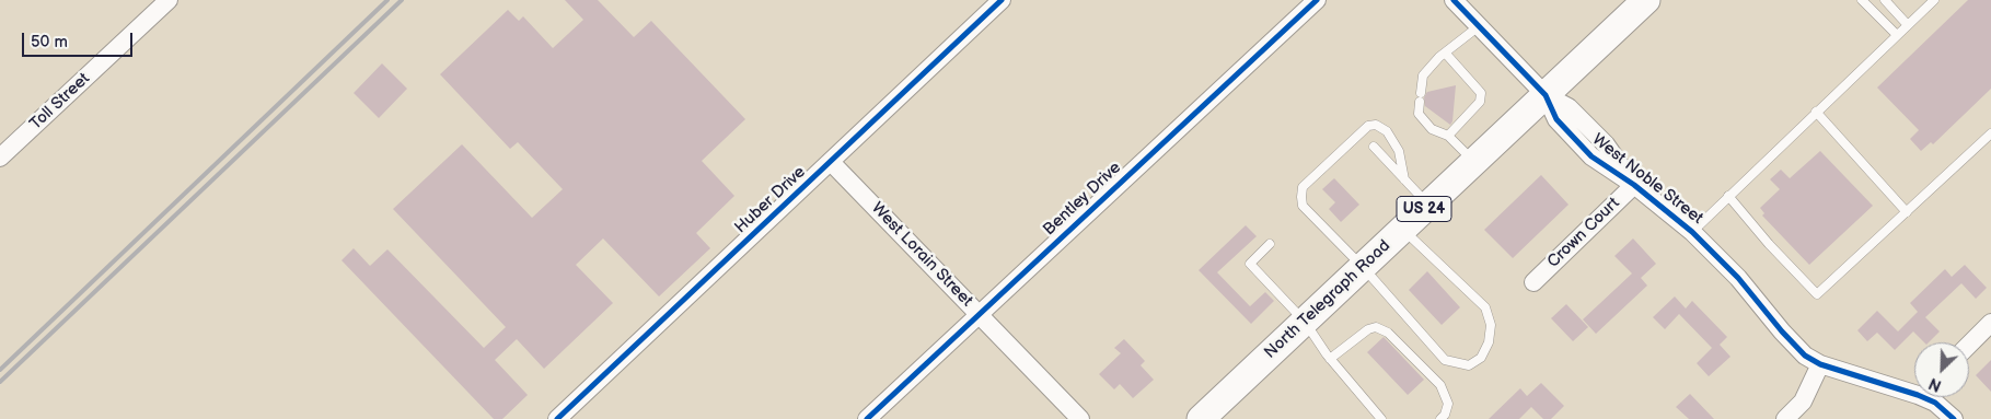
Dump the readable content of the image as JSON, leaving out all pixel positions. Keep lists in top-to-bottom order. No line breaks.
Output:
{"streets":{"main road":["US 24","North Telegraph Road"],"street":["Toll Street","West Noble Street","Bentley Drive","Huber Drive","Crown Court","West Lorain Street"]},"crossings":[["West Noble Street","Crown Court"],["West Noble Street","North Telegraph Road"],["Bentley Drive","West Lorain Street"],["Huber Drive","West Lorain Street"]],"scale_bar":"50 m","north":"bottom left"}
